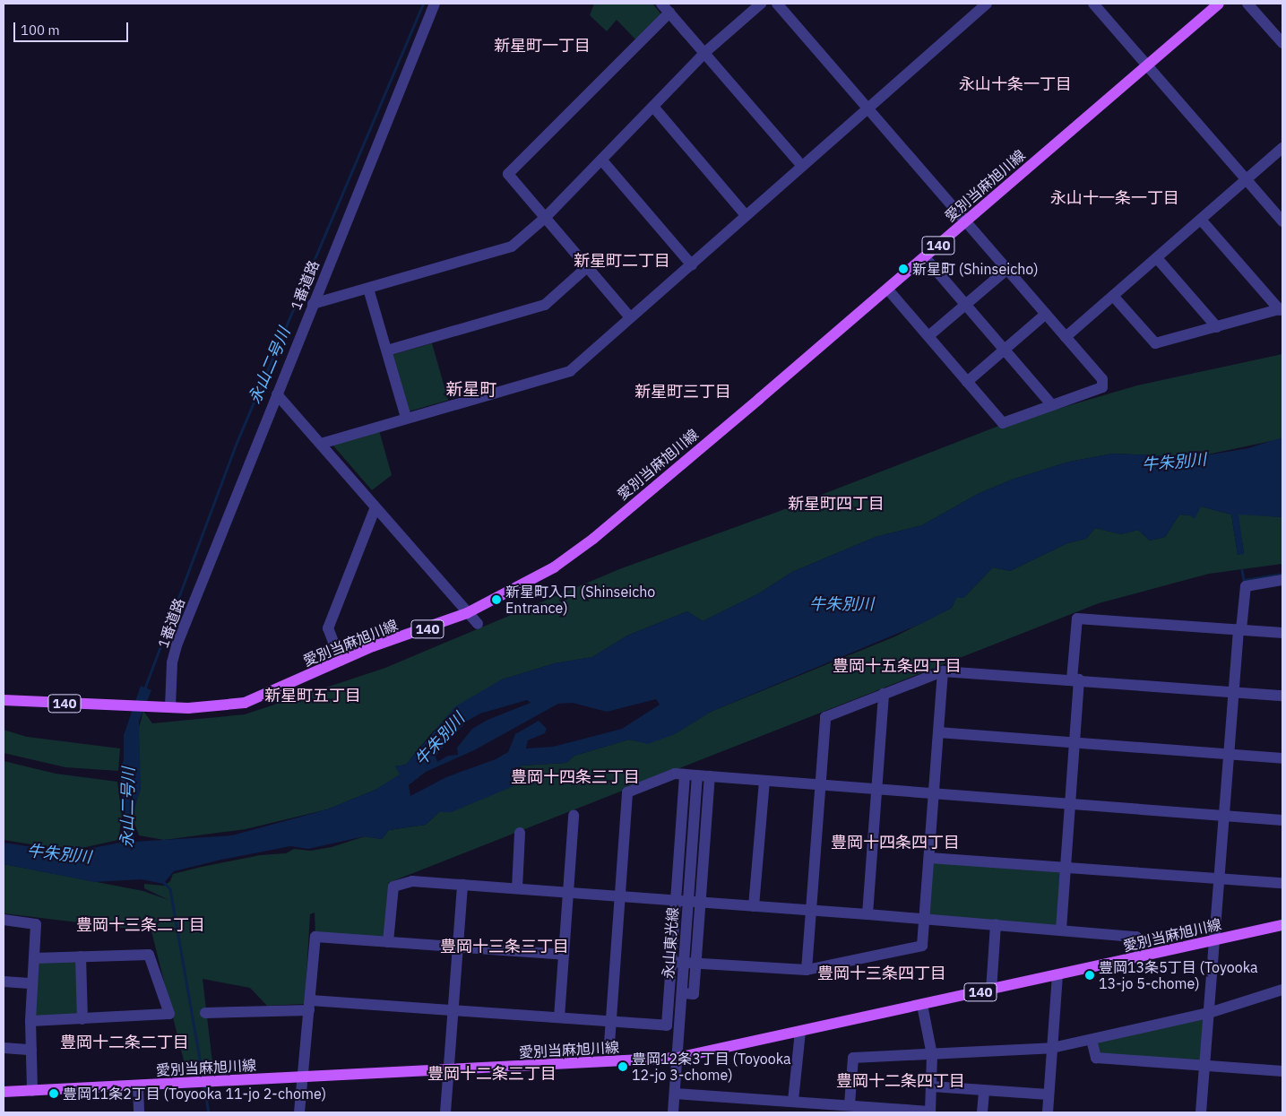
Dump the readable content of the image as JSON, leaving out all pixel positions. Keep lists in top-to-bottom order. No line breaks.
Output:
{"streets":{"main road":["愛別当麻旭川線","140"],"street":["1番道路","永山東光線"]},"crossings":[["愛別当麻旭川線","1番道路"],["愛別当麻旭川線","永山東光線"]],"districts":["新星町一丁目","永山十条一丁目","永山十一条一丁目","新星町二丁目","新星町","新星町三丁目","新星町四丁目","豊岡十五条四丁目","新星町五丁目","豊岡十四条三丁目","豊岡十四条四丁目","豊岡十三条二丁目","豊岡十三条三丁目","豊岡十三条四丁目","豊岡十二条二丁目","豊岡十二条三丁目","豊岡十二条四丁目"],"water":["永山二号川","牛朱別川"],"places":["新星町 (Shinseicho)","新星町入口 (Shinseicho Entrance)","豊岡13条5丁目 (Toyooka 13-jo 5-chome)","豊岡12条3丁目 (Toyooka 12-jo 3-chome)","豊岡11条2丁目 (Toyooka 11-jo 2-chome)"],"scale_bar":"100 m"}
